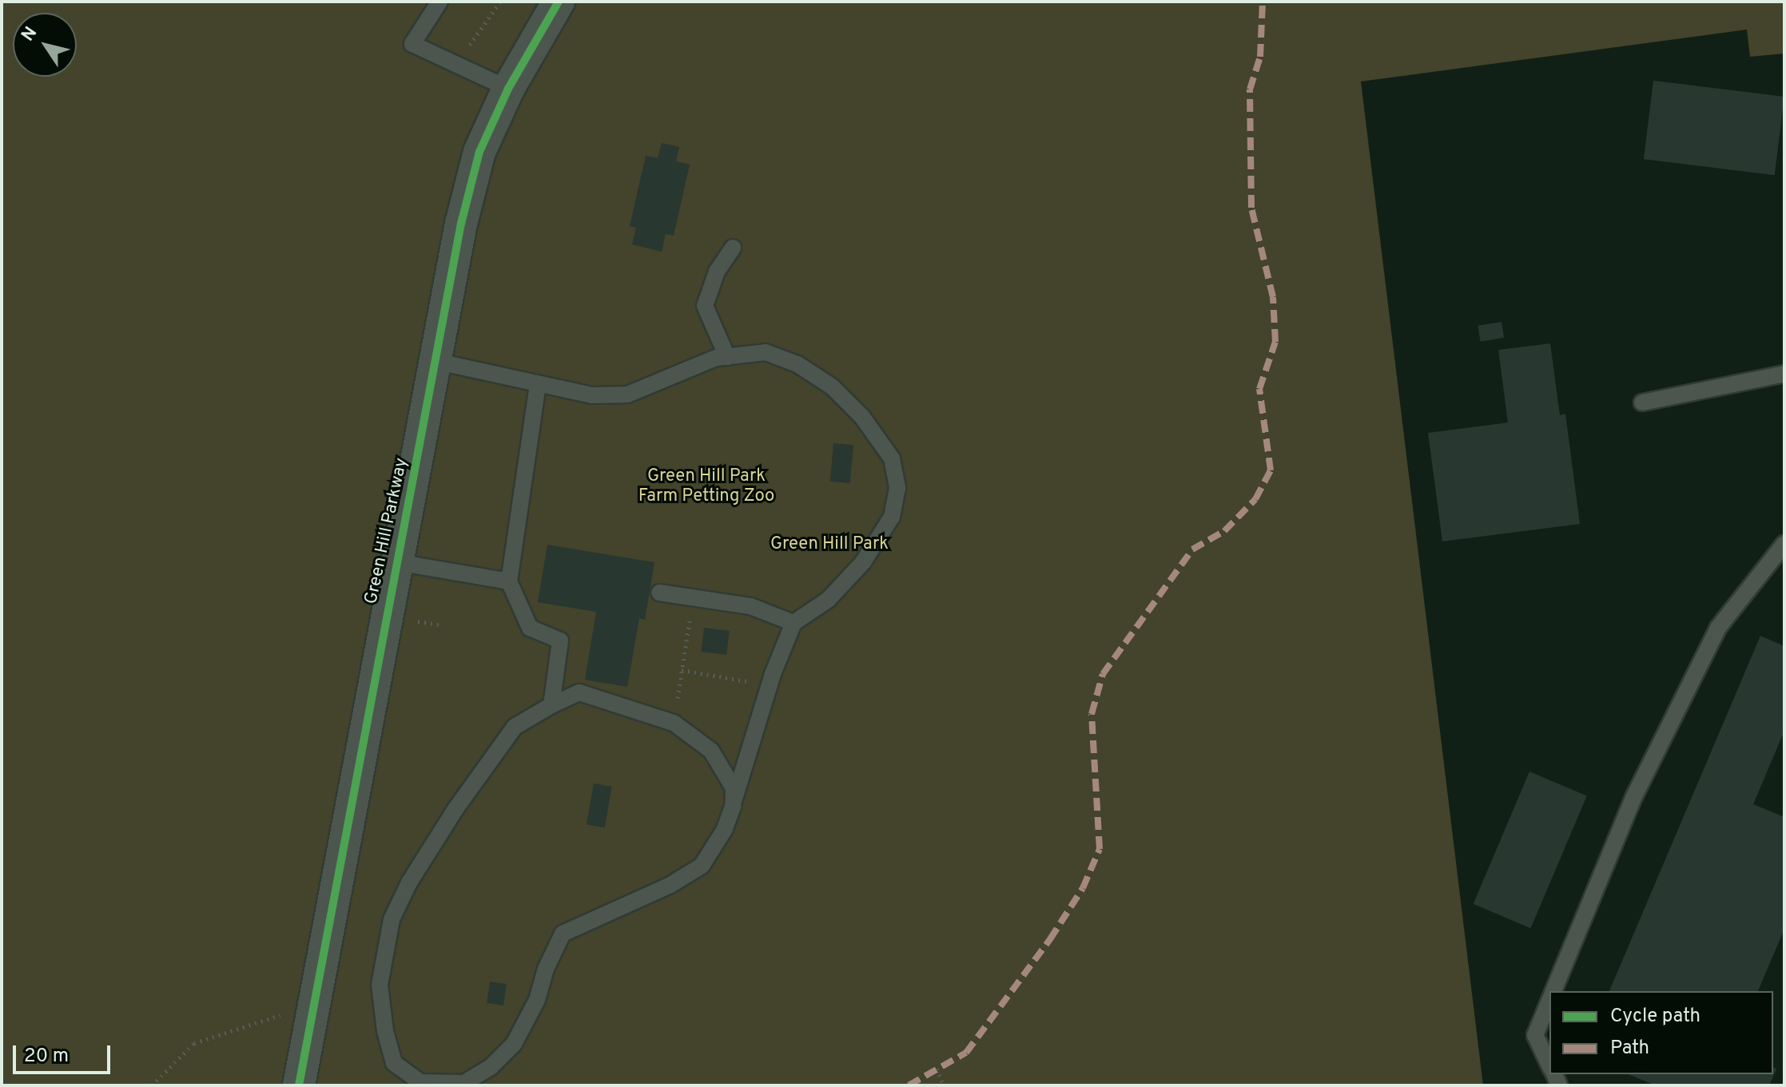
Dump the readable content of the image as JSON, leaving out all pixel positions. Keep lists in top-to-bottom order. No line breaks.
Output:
{"streets":{"street":["Green Hill Parkway"]},"parks":["Green Hill Park Farm Petting Zoo","Green Hill Park"],"legend":["Cycle path","Path"],"scale_bar":"20 m","north":"top left"}
